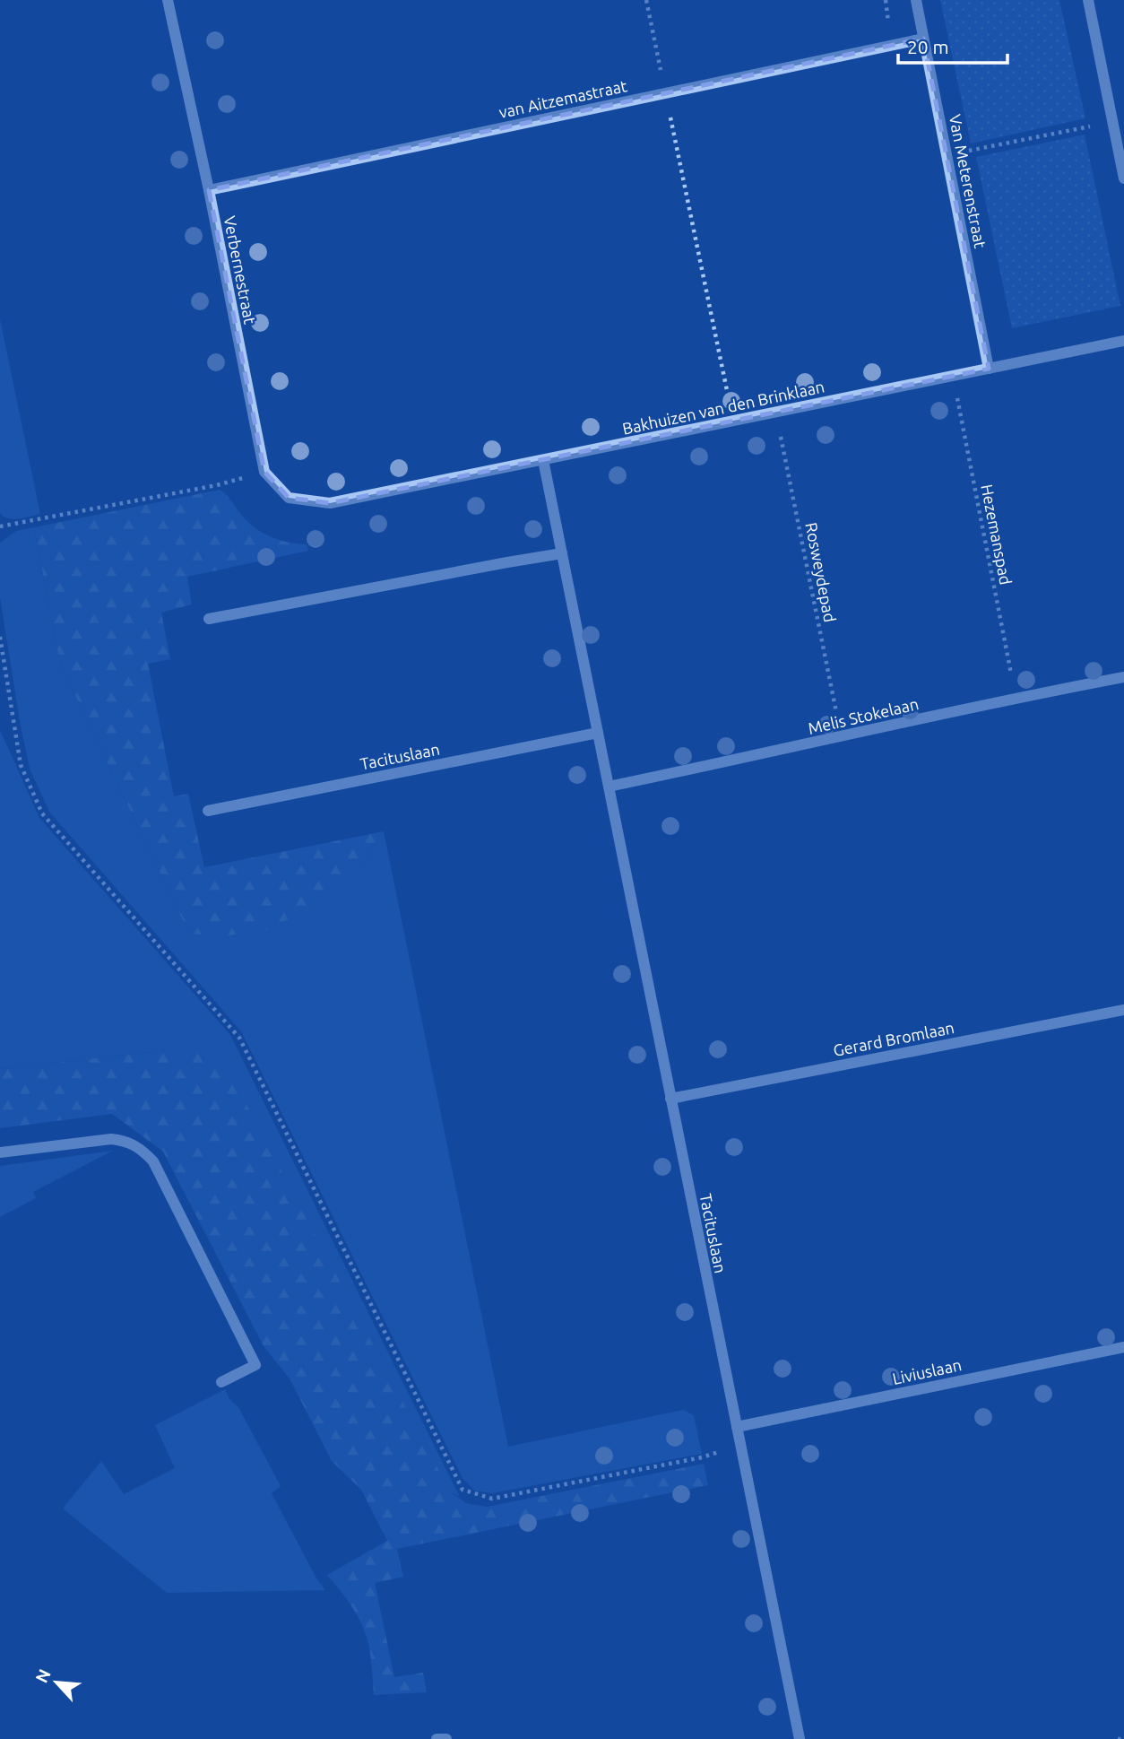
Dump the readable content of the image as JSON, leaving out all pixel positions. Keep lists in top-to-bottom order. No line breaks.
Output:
{"streets":{"street":["van Aitzemastraat","Van Meterenstraat","Verbernestraat","Bakhuizen van den Brinklaan","Melis Stokelaan","Tacituslaan","Gerard Bromlaan","Liviuslaan"],"path":["Hezemanspad","Rosweydepad"]},"crossings":[["van Aitzemastraat","Van Meterenstraat"],["van Aitzemastraat","Verbernestraat"],["Van Meterenstraat","Bakhuizen van den Brinklaan"],["Verbernestraat","Bakhuizen van den Brinklaan"],["Bakhuizen van den Brinklaan","Hezemanspad"],["Bakhuizen van den Brinklaan","Rosweydepad"],["Bakhuizen van den Brinklaan","Tacituslaan"],["Hezemanspad","Melis Stokelaan"],["Rosweydepad","Melis Stokelaan"],["Melis Stokelaan","Tacituslaan"],["Tacituslaan","Gerard Bromlaan"],["Tacituslaan","Liviuslaan"]],"scale_bar":"20 m","north":"top left"}
